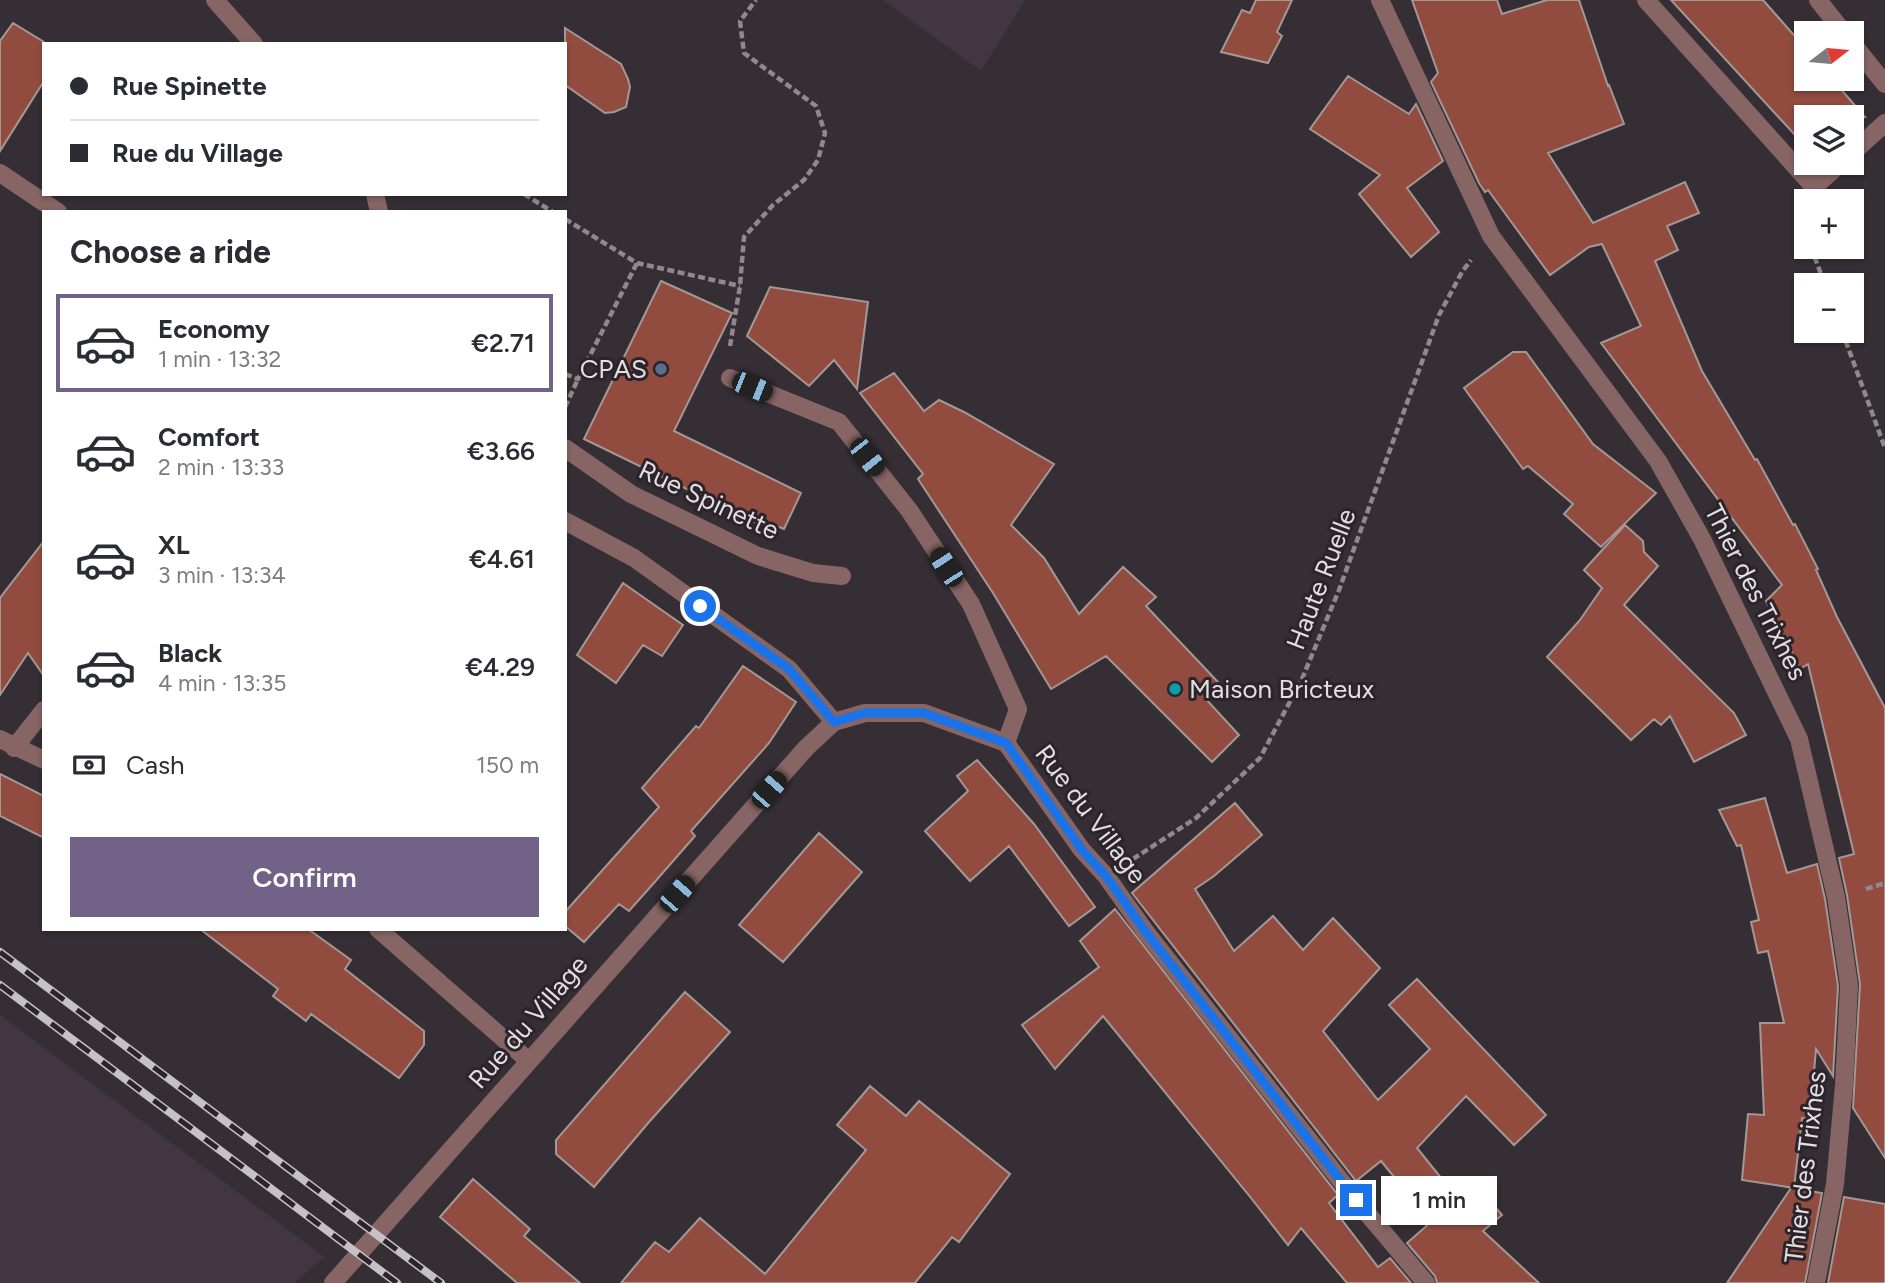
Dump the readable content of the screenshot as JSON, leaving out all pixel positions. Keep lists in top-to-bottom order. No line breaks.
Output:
{"streets":{"street":["Rue Spinette","Thier des Trixhes","Rue du Village"],"path":["Haute Ruelle"]},"crossings":[["Haute Ruelle","Thier des Trixhes"],["Haute Ruelle","Rue du Village"]],"places":["CPAS","Maison Bricteux"],"north":"right","page":{"map_buttons":["+","−"],"banner":["Rue Spinette","Rue du Village"],"heading":"Choose a ride","list":[{"name":"Economy","note":"1 min · 13:32","value":"€2.71"},{"name":"Comfort","note":"2 min · 13:33","value":"€3.66"},{"name":"XL","note":"3 min · 13:34","value":"€4.61"},{"name":"Black","note":"4 min · 13:35","value":"€4.29"}],"pay":["Cash","150 m"],"buttons":"Confirm","bubble":"1 min"}}
